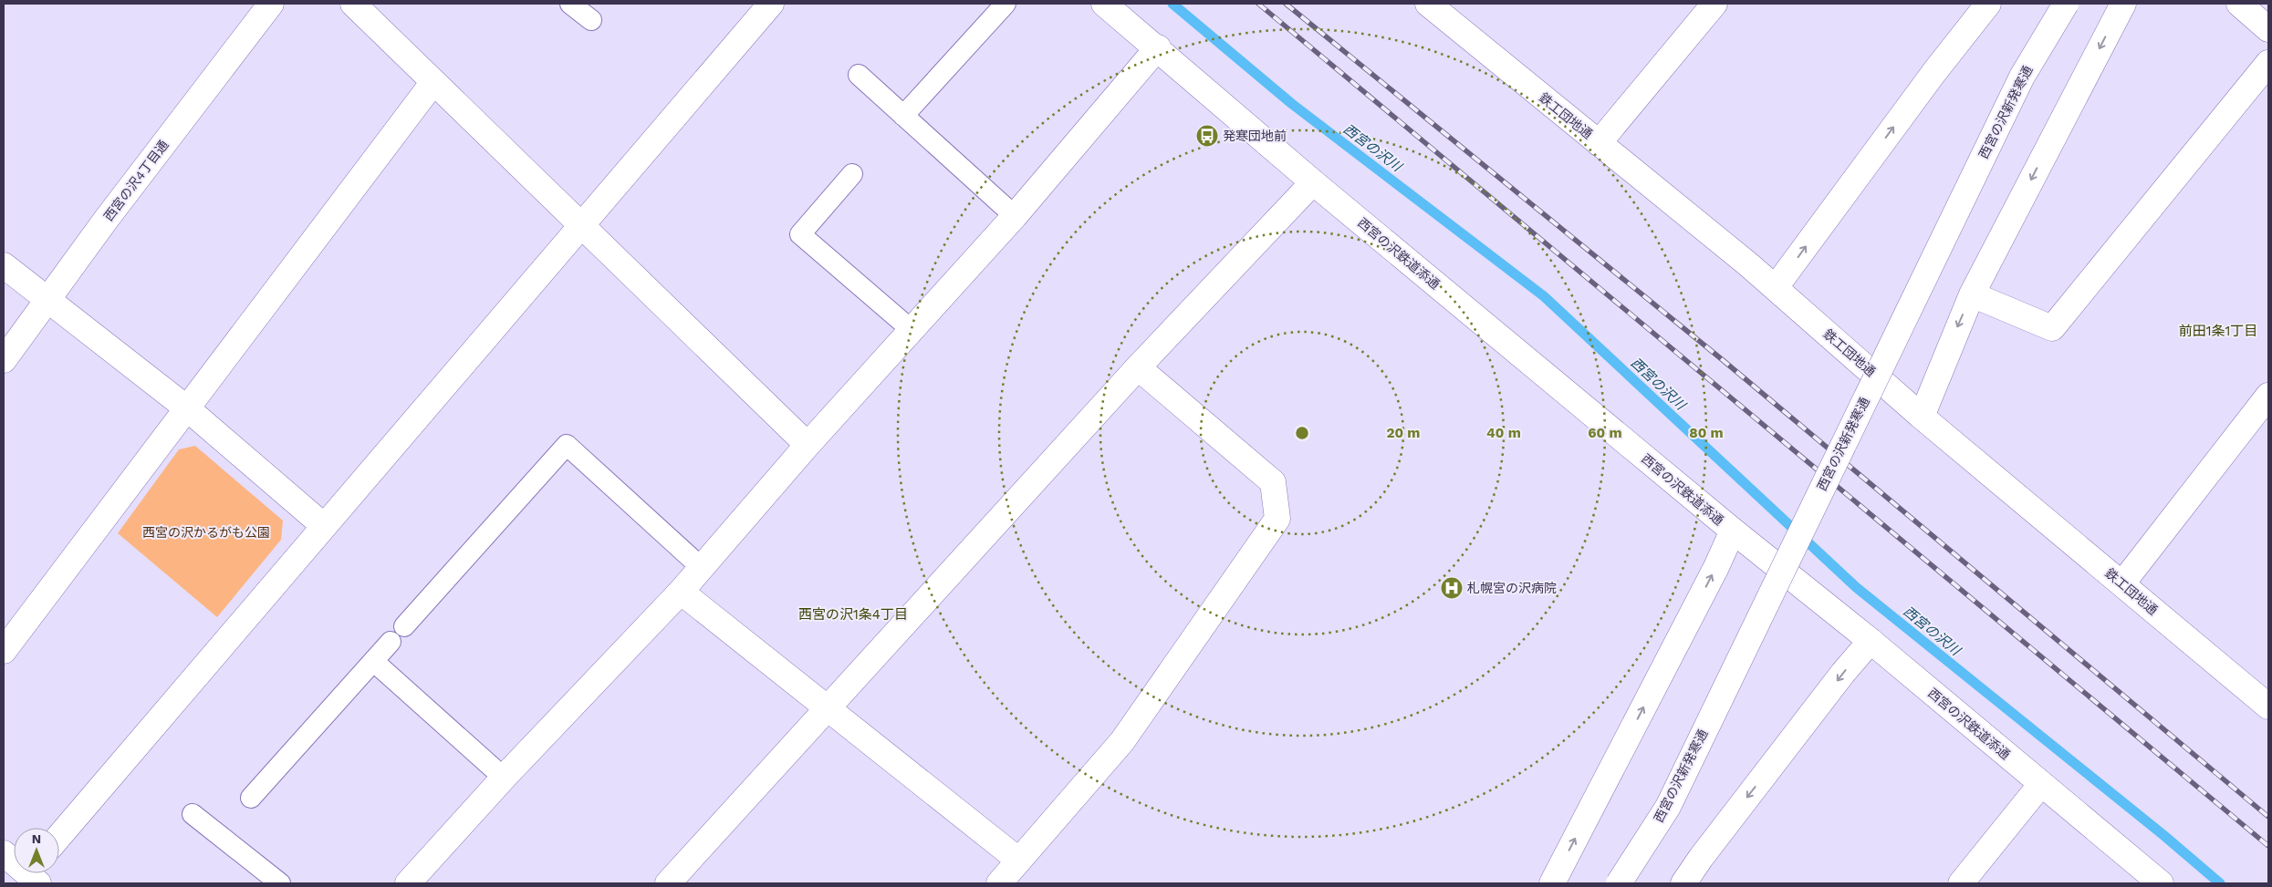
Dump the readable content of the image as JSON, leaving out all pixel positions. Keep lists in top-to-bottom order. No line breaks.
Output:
{"streets":{"street":["西宮の沢新発寒通","鉄工団地通","西宮の沢4丁目通","西宮の沢鉄道添通"]},"districts":["前田1条1丁目","西宮の沢1条4丁目"],"water":["西宮の沢川"],"parks":["西宮の沢かるがも公園"],"places":{"bus stop":["発寒団地前"],"hospital":["札幌宮の沢病院"]},"north":"top","rings":["20 m","40 m","60 m","80 m"]}
